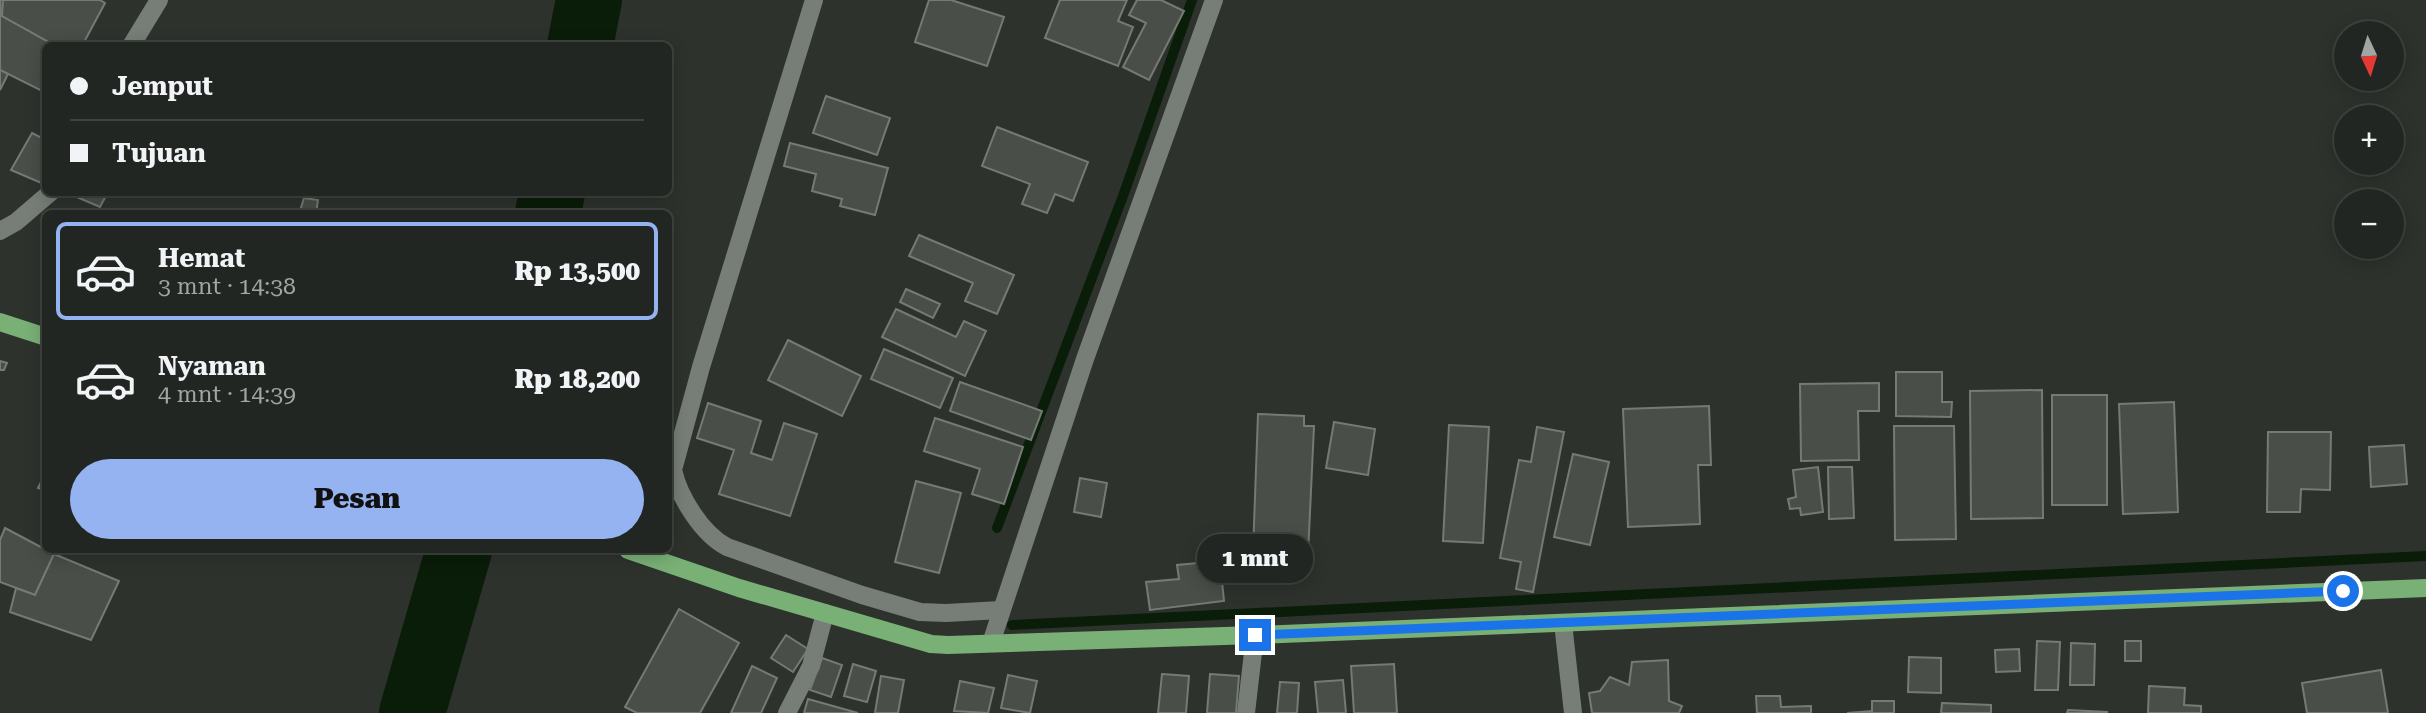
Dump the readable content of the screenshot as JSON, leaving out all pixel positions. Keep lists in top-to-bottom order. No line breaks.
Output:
{"north":"bottom","page":{"map_buttons":["+","−"],"banner":["Jemput","Tujuan"],"list":[{"name":"Hemat","note":"3 mnt · 14:38","value":"Rp 13,500"},{"name":"Nyaman","note":"4 mnt · 14:39","value":"Rp 18,200"}],"buttons":"Pesan","bubble":"1 mnt"}}
